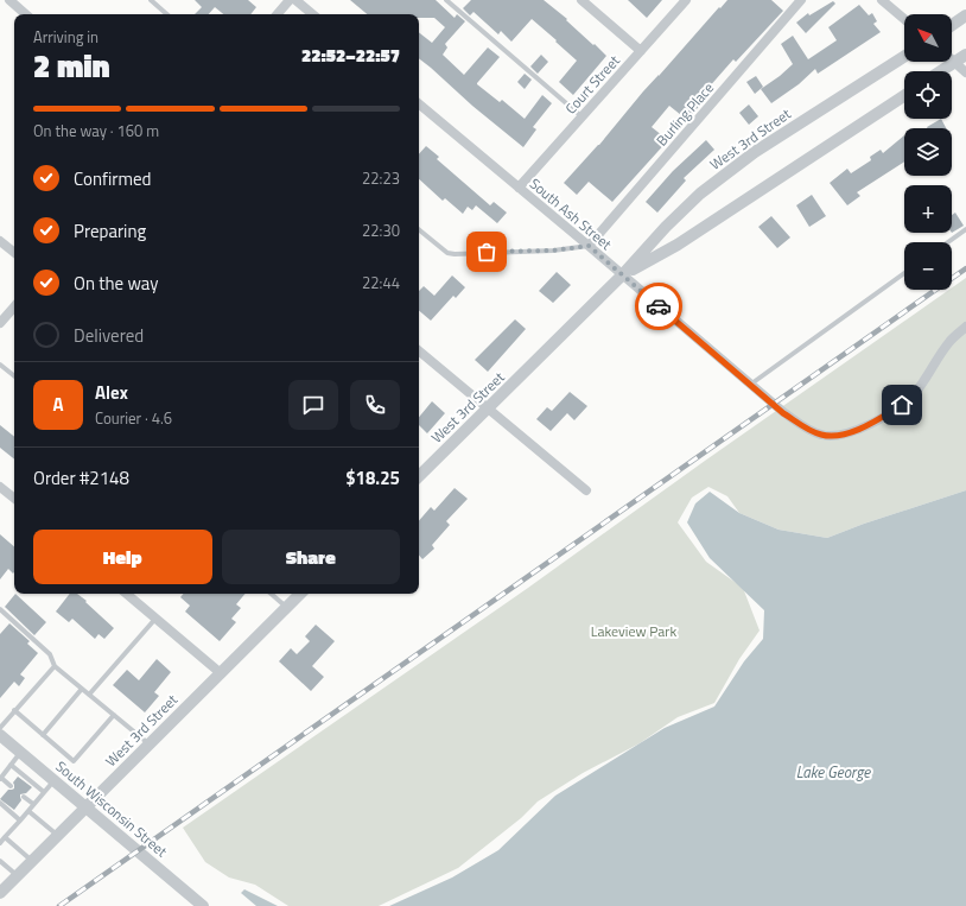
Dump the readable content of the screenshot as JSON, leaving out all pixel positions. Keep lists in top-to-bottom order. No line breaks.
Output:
{"streets":{"street":["Court Street","Burling Place","West 3rd Street","South Ash Street","South Wisconsin Street"]},"crossings":[["Court Street","South Ash Street"],["Burling Place","South Ash Street"],["West 3rd Street","South Ash Street"],["West 3rd Street","South Wisconsin Street"]],"water":["Lake George"],"parks":["Lakeview Park"],"north":"top left","page":{"map_buttons":["+","−"],"heading":["2 min","Arriving in","22:52–22:57"],"panel":["Alex","Courier · 4.6","Order #2148","$18.25"],"bar":"On the way · 160 m","list":[["Confirmed","22:23"],["Preparing","22:30"],["On the way","22:44"],"Delivered"],"round":"A","buttons":["Help","Share"]}}
